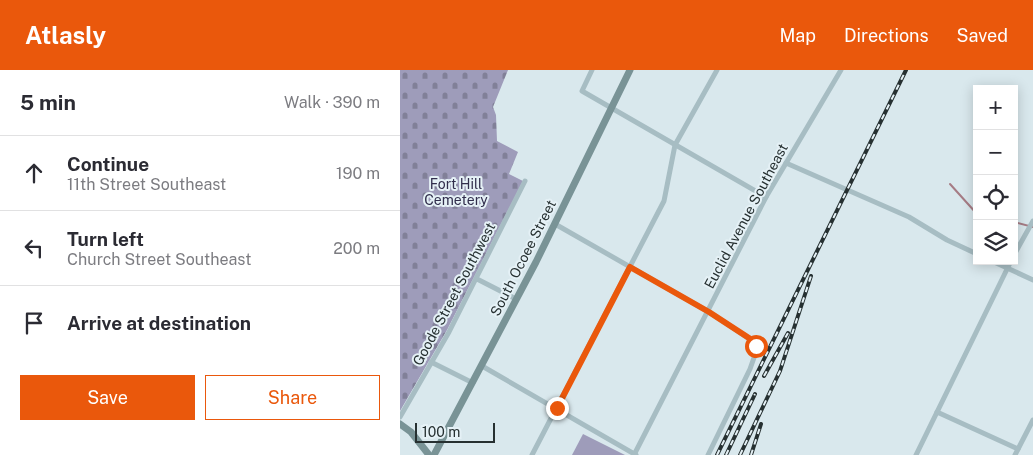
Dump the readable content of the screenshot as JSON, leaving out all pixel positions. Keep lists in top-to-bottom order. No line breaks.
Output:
{"streets":{"street":["Euclid Avenue Southeast","South Ocoee Street","Goode Street Southwest"]},"parks":["Fort Hill Cemetery"],"scale_bar":"100 m","page":{"header":"Atlasly","nav":["Map","Directions","Saved"],"heading":["5 min","Walk · 390 m"],"map_buttons":["+","−"],"list":[["Continue","11th Street Southeast","190 m"],["Turn left","Church Street Southeast","200 m"],"Arrive at destination"],"buttons":["Save","Share"],"scale":"100 m"}}
